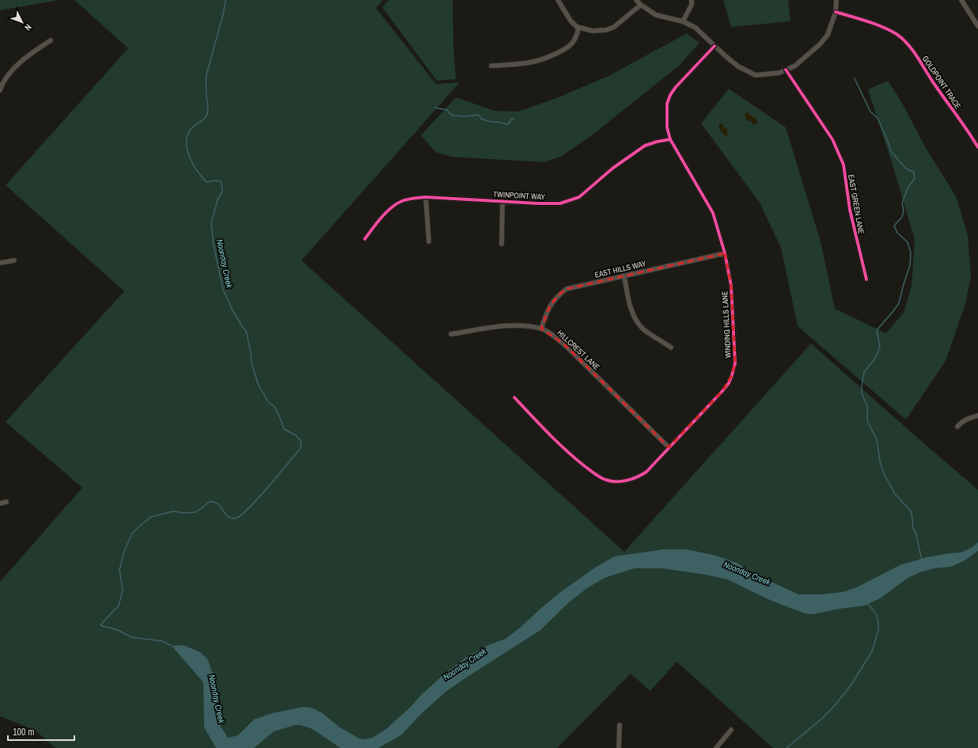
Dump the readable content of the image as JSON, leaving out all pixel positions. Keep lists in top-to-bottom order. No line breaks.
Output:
{"streets":{"street":["GOLDPOINT TRACE","TWINPOINT WAY","EAST GREEN LANE","EAST HILLS WAY","WINDING HILLS LANE","HILLCREST LANE"]},"crossings":[["TWINPOINT WAY","WINDING HILLS LANE"],["EAST HILLS WAY","WINDING HILLS LANE"],["EAST HILLS WAY","HILLCREST LANE"],["WINDING HILLS LANE","HILLCREST LANE"]],"water":["Noonday Creek"],"scale_bar":"100 m","north":"bottom right"}
